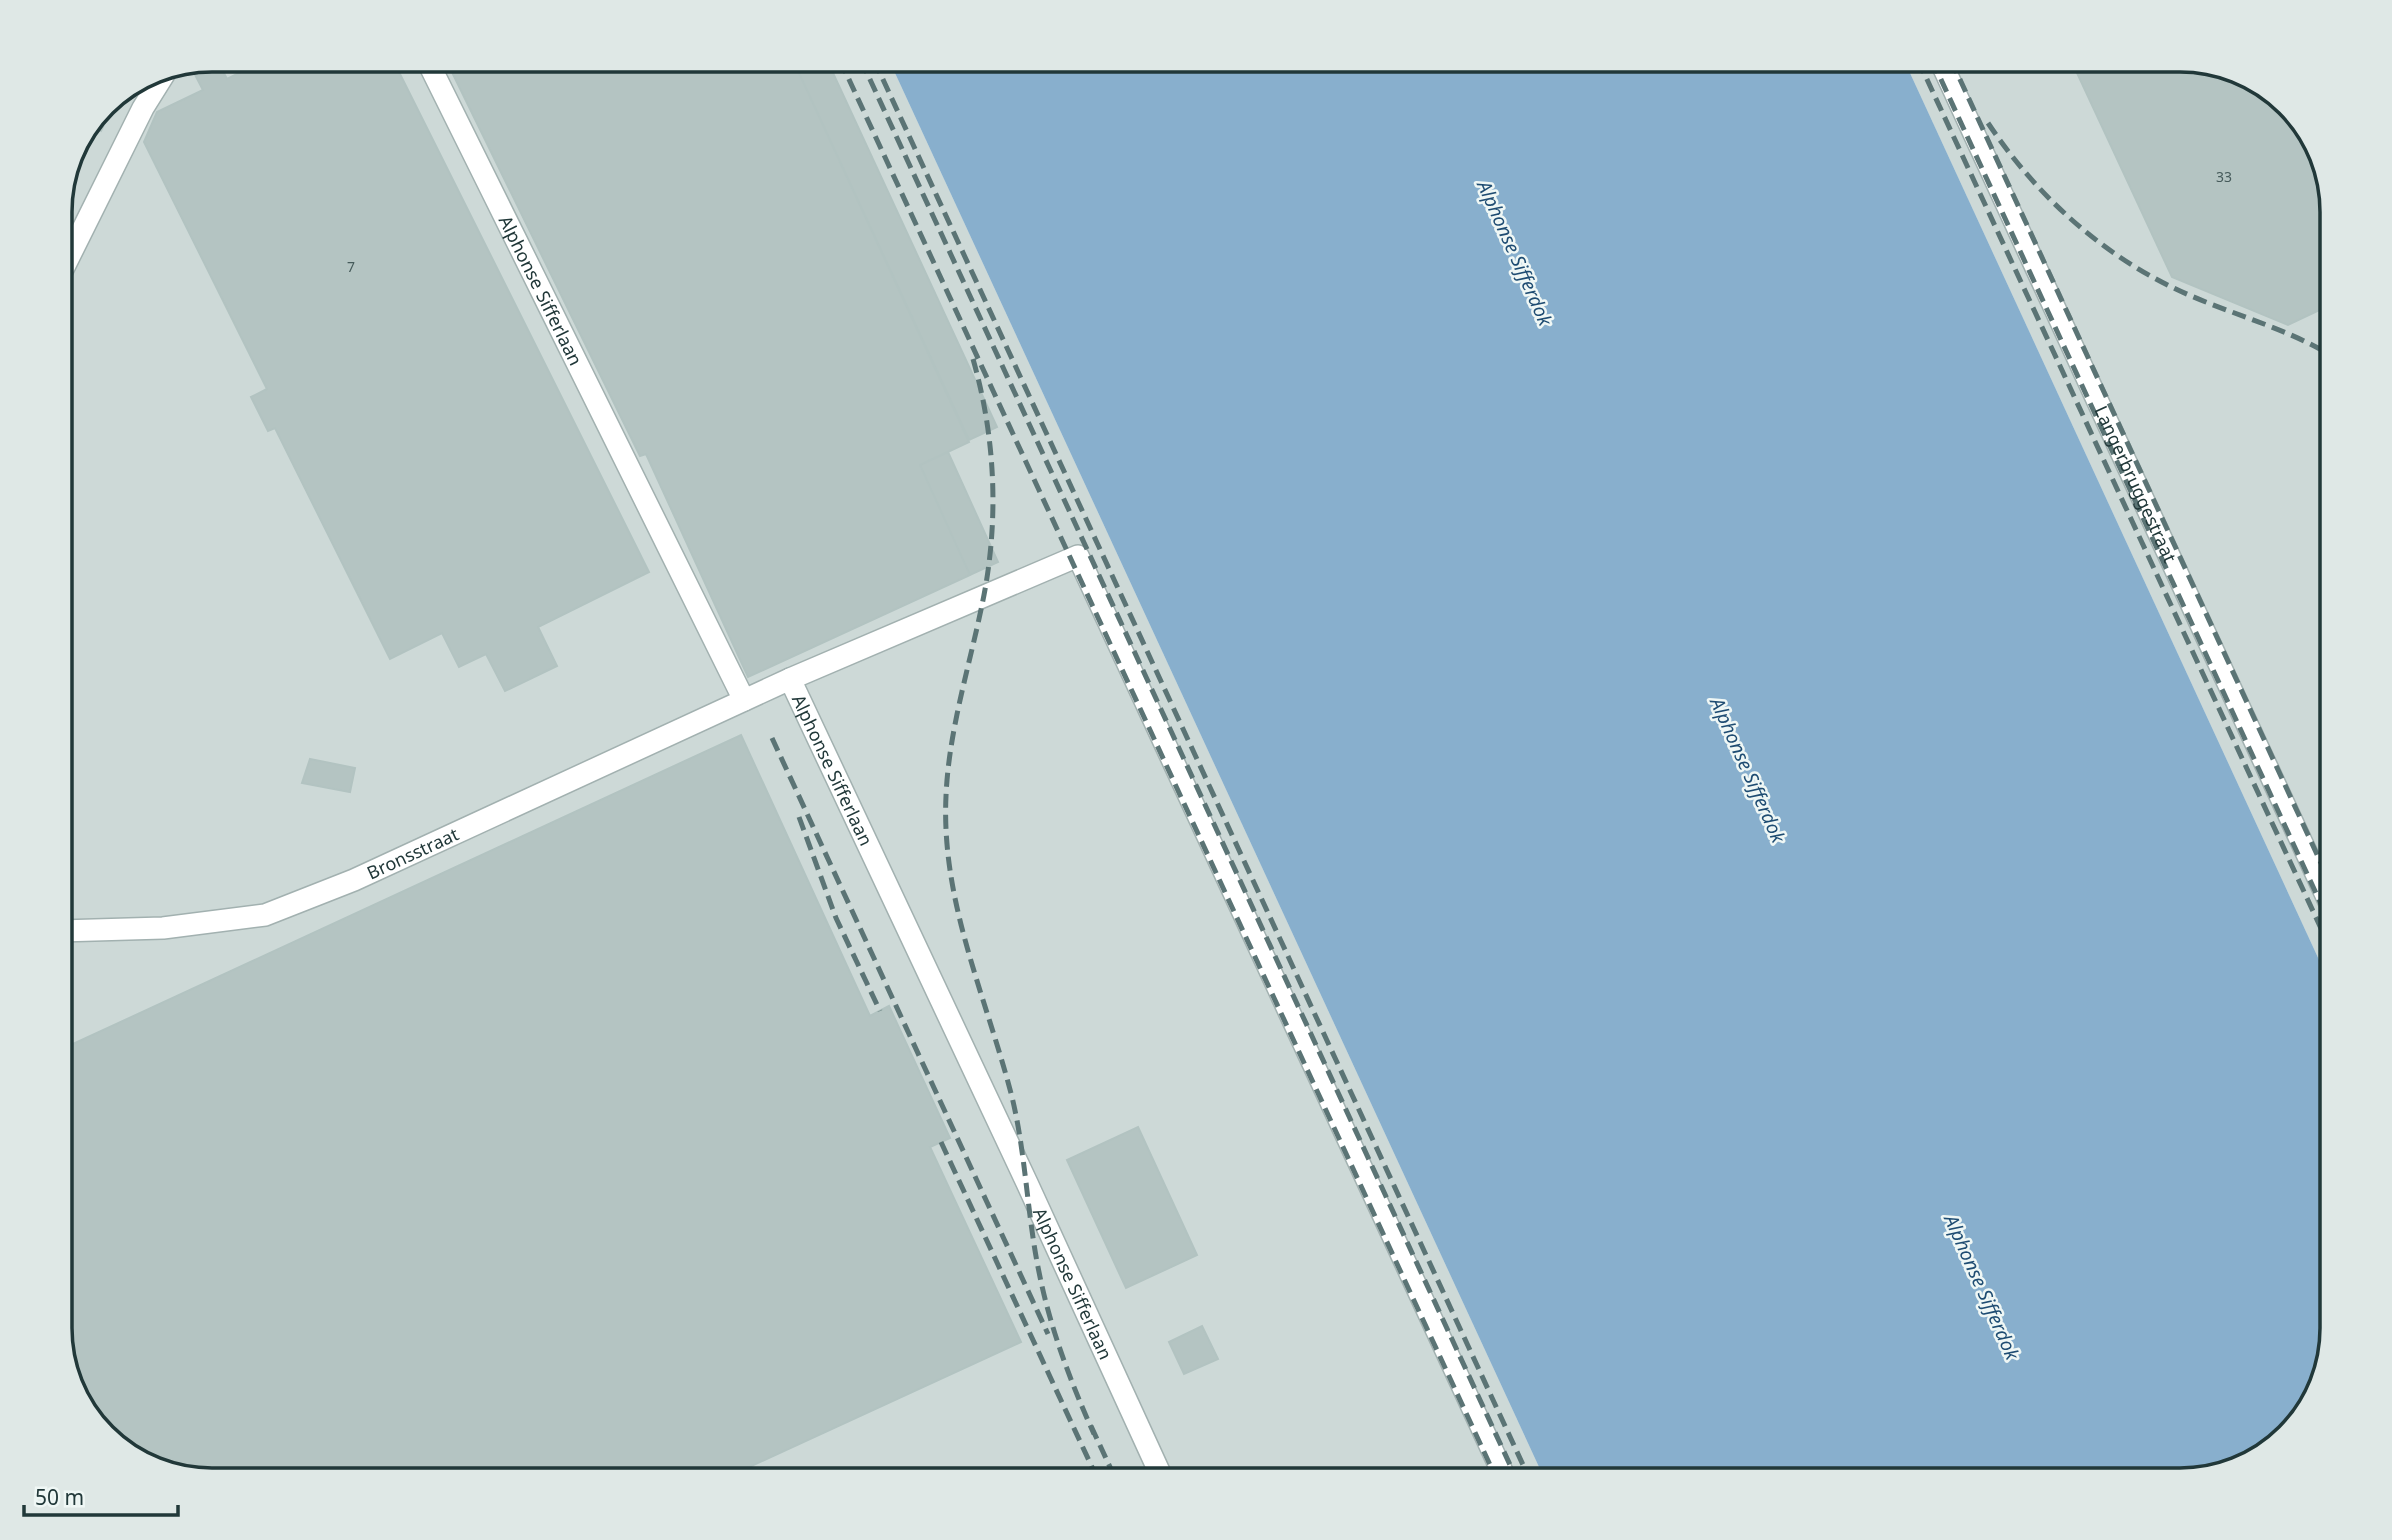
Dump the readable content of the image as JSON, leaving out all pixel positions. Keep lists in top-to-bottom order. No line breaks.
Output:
{"streets":{"street":["Alphonse Sifferlaan","Langerbruggestraat","Bronsstraat"]},"crossings":[["Alphonse Sifferlaan","Bronsstraat"]],"water":["Alphonse Sifferdok"],"house_numbers":["33","7"],"scale_bar":"50 m"}
